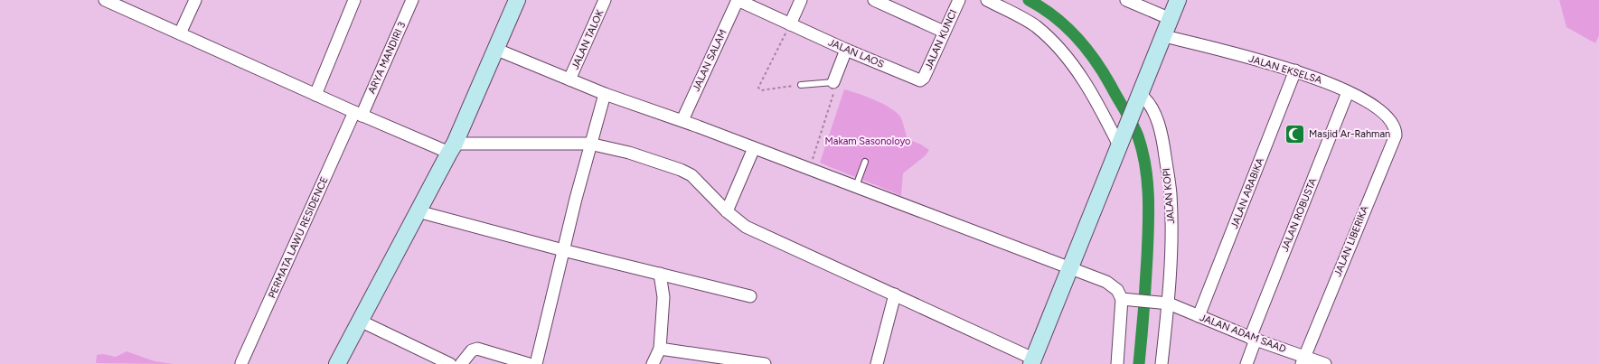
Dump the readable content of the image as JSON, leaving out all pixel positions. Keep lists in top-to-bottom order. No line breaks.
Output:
{"streets":{"street":["JALAN TALOK","JALAN KUNCI","JALAN LAOS","ARYA MANDIRI 3","JALAN SALAM","JALAN EKSELSA","JALAN ARABIKA","JALAN KOPI","JALAN ROBUSTA","PERMATA LAWU RESIDENCE","JALAN LIBERIKA","JALAN ADAM SAAD"]},"crossings":[["JALAN KUNCI","JALAN LAOS"],["JALAN LAOS","JALAN SALAM"],["ARYA MANDIRI 3","PERMATA LAWU RESIDENCE"],["JALAN EKSELSA","JALAN ARABIKA"],["JALAN EKSELSA","JALAN ROBUSTA"],["JALAN EKSELSA","JALAN LIBERIKA"],["JALAN ARABIKA","JALAN ADAM SAAD"],["JALAN KOPI","JALAN ADAM SAAD"],["JALAN ROBUSTA","JALAN ADAM SAAD"],["JALAN LIBERIKA","JALAN ADAM SAAD"]],"parks":["Makam Sasonoloyo"],"places":{"mosque":["Masjid Ar-Rahman"]}}
